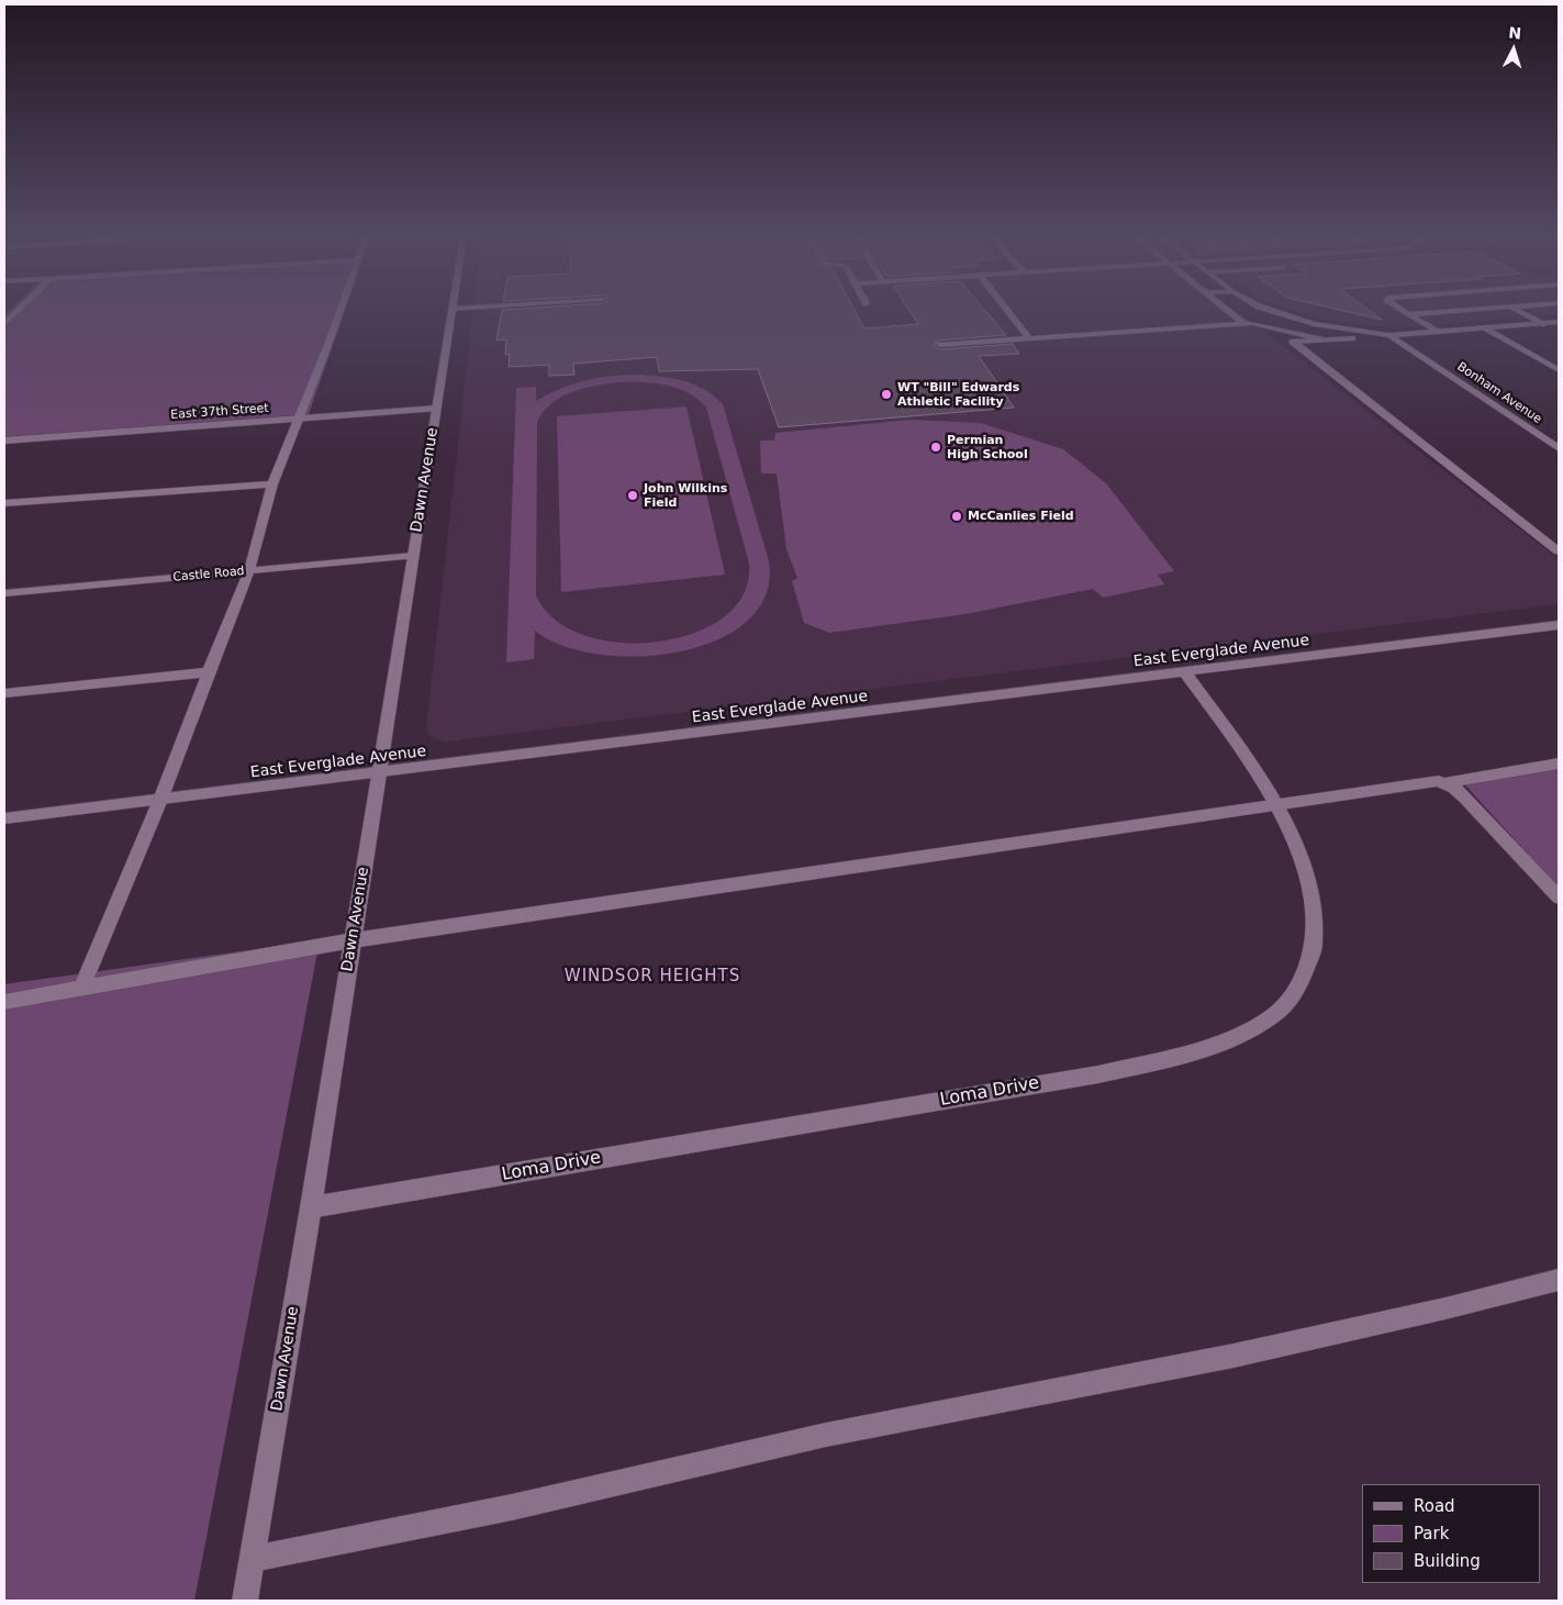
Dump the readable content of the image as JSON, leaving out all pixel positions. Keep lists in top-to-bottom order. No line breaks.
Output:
{"streets":{"street":["Bonham Avenue","East 37th Street","Dawn Avenue","Castle Road","East Everglade Avenue","Loma Drive"]},"crossings":[["East 37th Street","Dawn Avenue"],["Dawn Avenue","Castle Road"],["Dawn Avenue","East Everglade Avenue"],["Dawn Avenue","Loma Drive"],["East Everglade Avenue","Loma Drive"]],"districts":["WINDSOR HEIGHTS"],"places":["WT \"Bill\" Edwards Athletic Facility","Permian High School","John Wilkins Field","McCanlies Field"],"legend":["Road","Park","Building"],"north":"top"}
